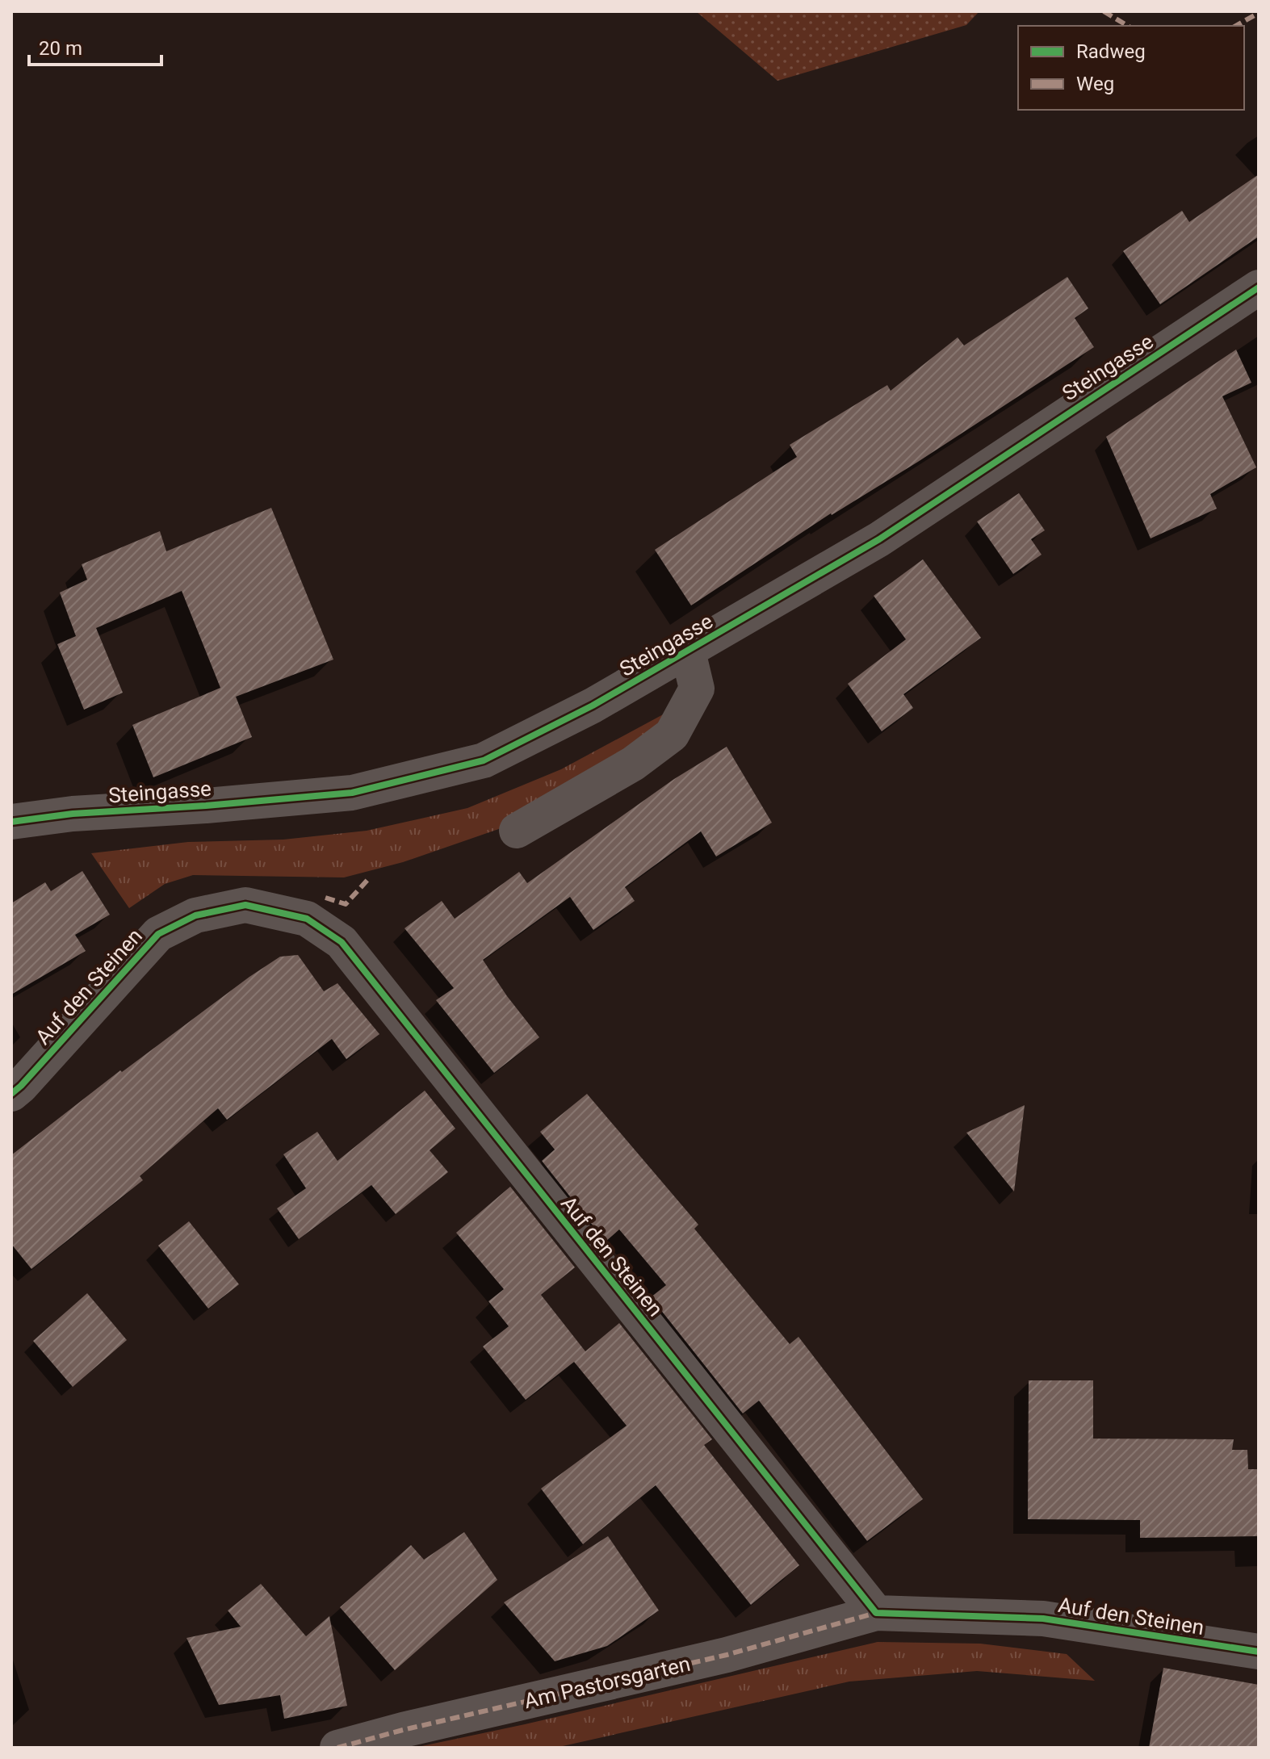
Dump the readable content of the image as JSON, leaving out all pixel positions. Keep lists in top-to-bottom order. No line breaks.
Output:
{"streets":{"street":["Steingasse","Auf den Steinen","Am Pastorsgarten"]},"crossings":[["Auf den Steinen","Am Pastorsgarten"]],"legend":["Radweg","Weg"],"scale_bar":"20 m"}
